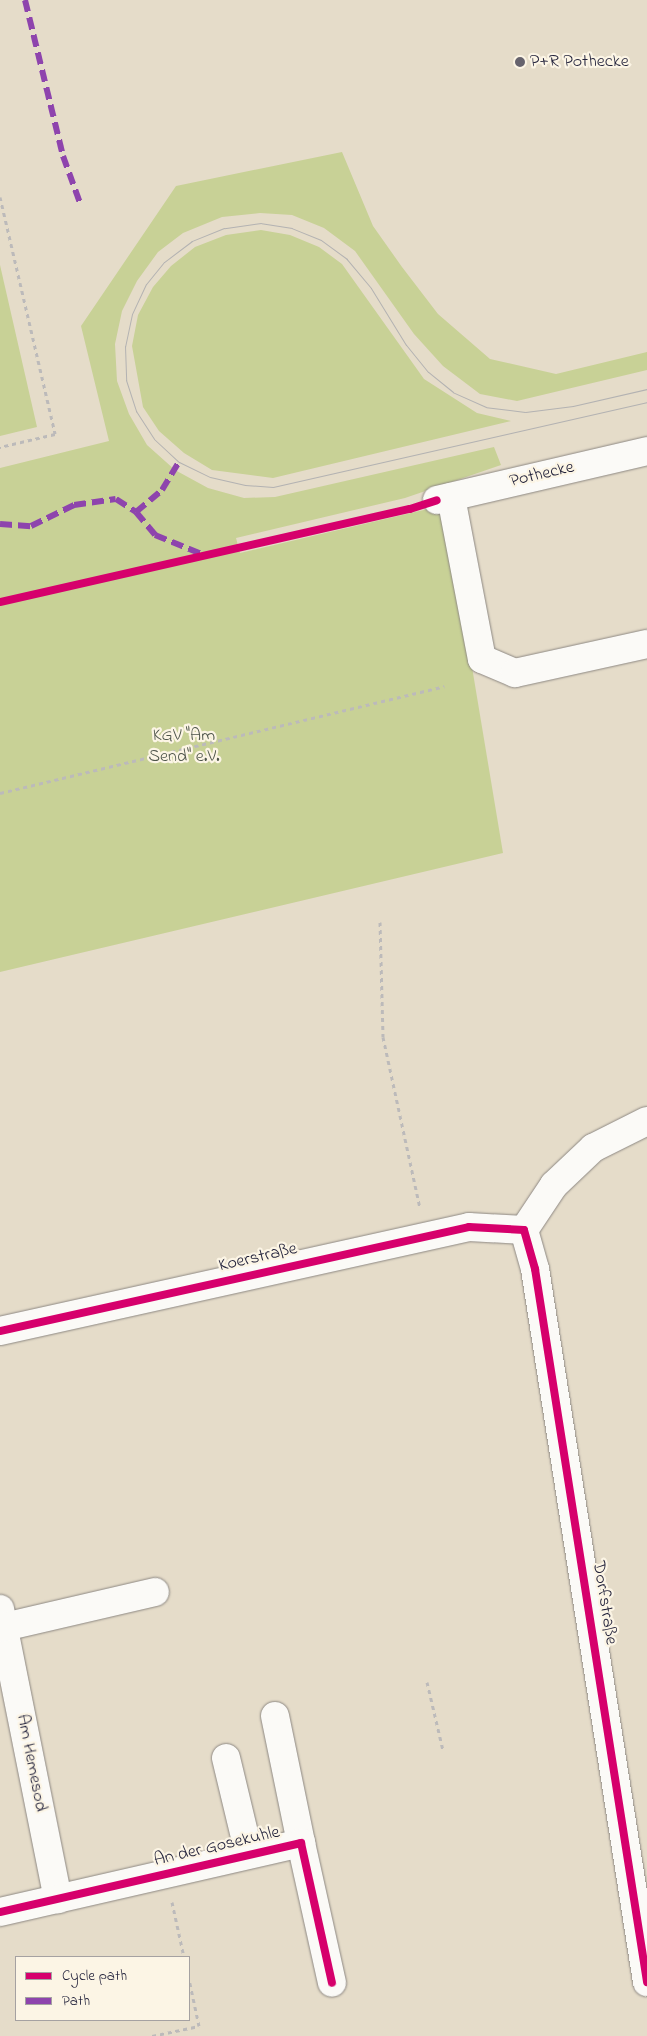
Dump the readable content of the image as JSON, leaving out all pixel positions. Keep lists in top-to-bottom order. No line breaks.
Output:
{"streets":{"street":["Pothecke","Koerstraße","Dorfstraße","Am Hemesod","An der Gosekuhle"]},"crossings":[["Koerstraße","Dorfstraße"],["Am Hemesod","An der Gosekuhle"]],"parks":["KGV \"Am Send\" e.V."],"places":["P+R Pothecke"],"legend":["Cycle path","Path"]}
